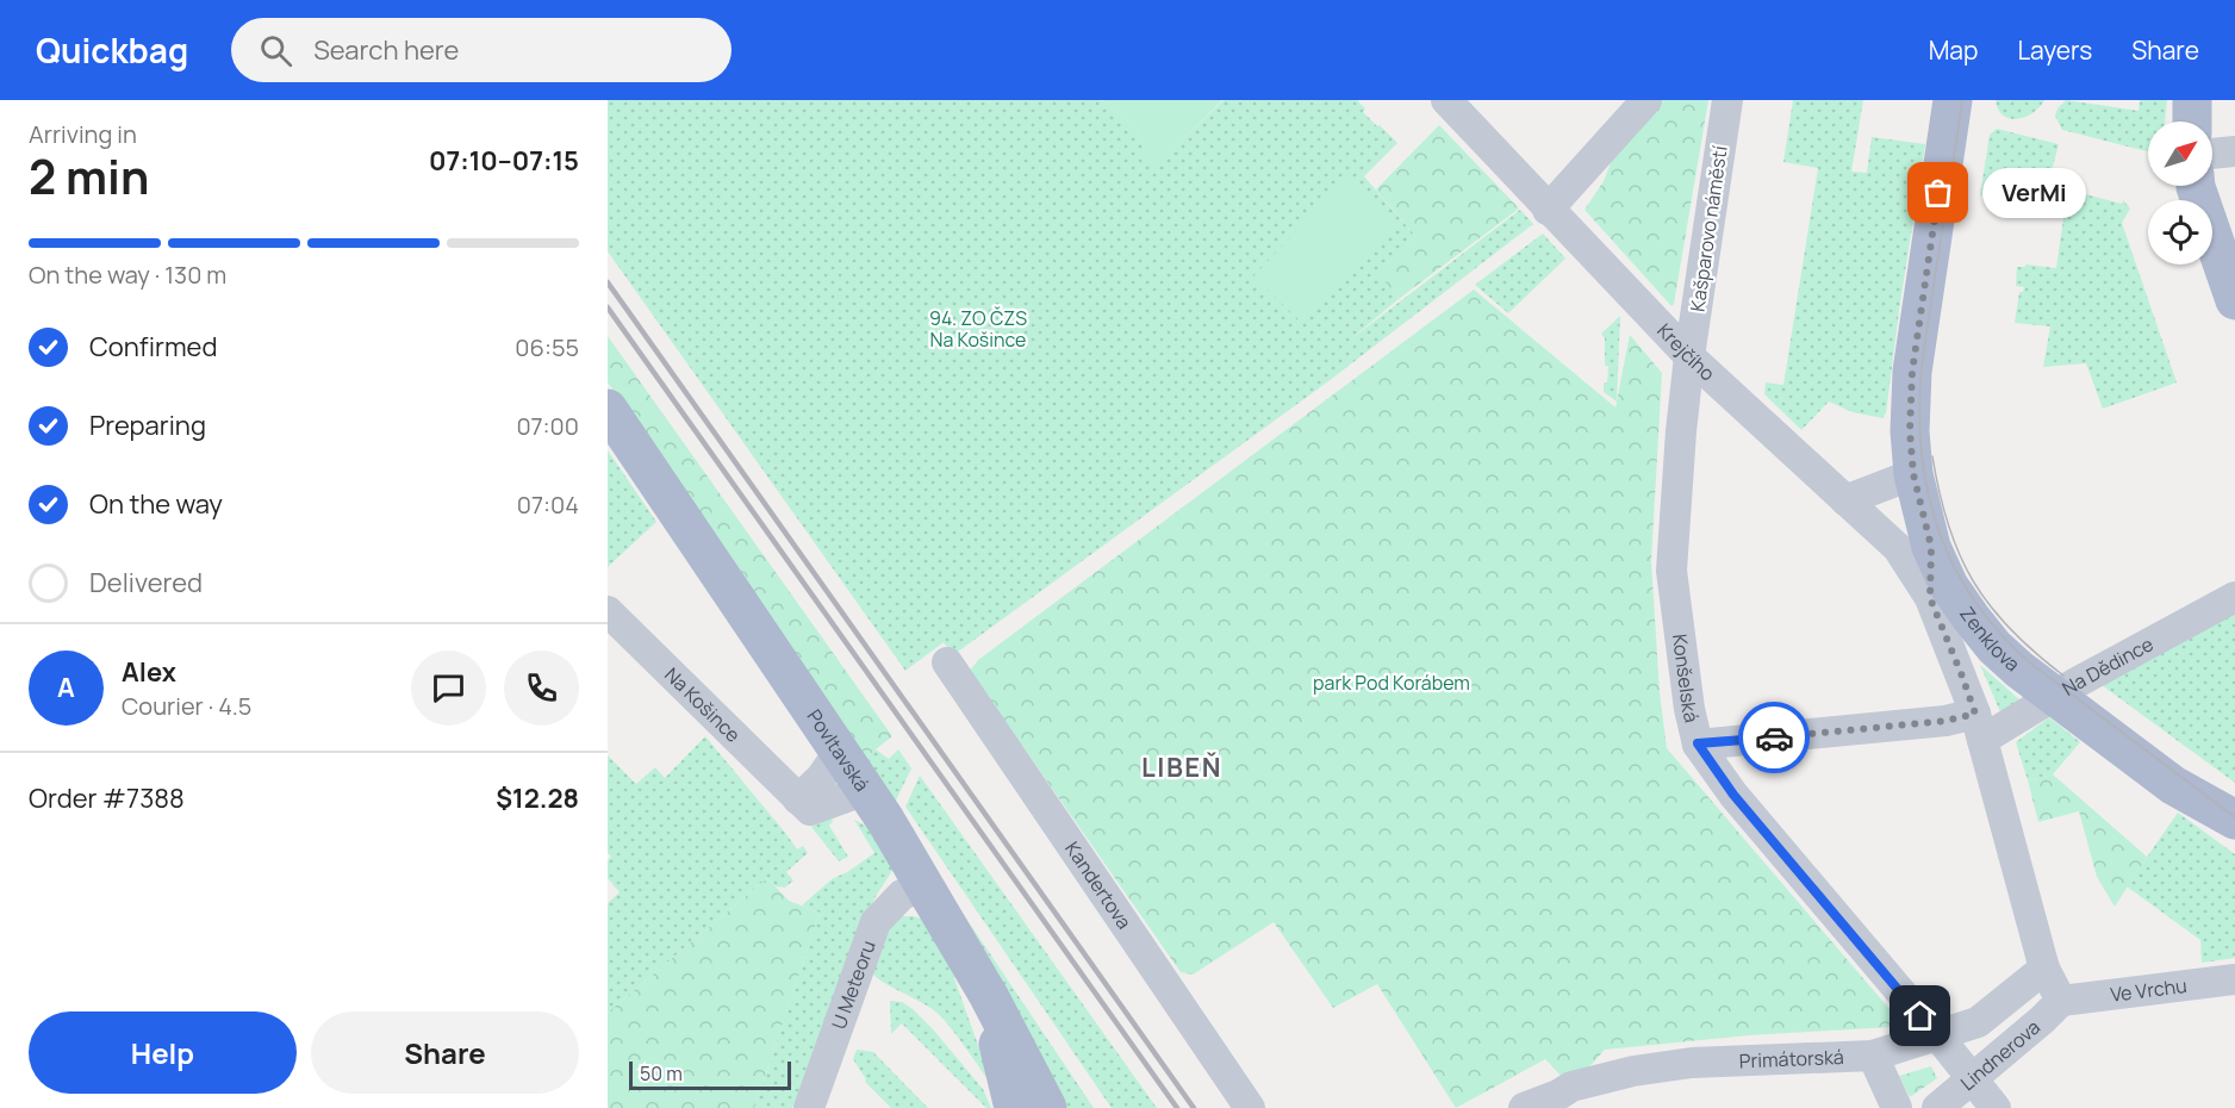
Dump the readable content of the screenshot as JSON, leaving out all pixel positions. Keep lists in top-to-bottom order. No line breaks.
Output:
{"streets":{"main road":["Zenklova","Povltavská"],"street":["Kašparovo náměstí","Krejčího","Na Dědince","Konšelská","Na Košince","Kandertova","U Meteoru","Ve Vrchu","Lindnerova","Primátorská"]},"crossings":[["Kašparovo náměstí","Krejčího"],["Kašparovo náměstí","Konšelská"],["Krejčího","Konšelská"],["Zenklova","Na Dědince"],["Na Dědince","Konšelská"],["Konšelská","Lindnerova"],["Konšelská","Primátorská"],["Povltavská","U Meteoru"],["Ve Vrchu","Lindnerova"]],"districts":["LIBEŇ"],"parks":["94. ZO ČZS Na Košince","park Pod Korábem"],"places":["VerMi"],"scale_bar":"50 m","north":"top right","page":{"header":"Quickbag","search":"Search here","nav":["Map","Layers","Share"],"heading":["2 min","Arriving in","07:10–07:15"],"panel":["Alex","Courier · 4.5","Order #7388","$12.28"],"bubble":"VerMi","bar":"On the way · 130 m","list":[["Confirmed","06:55"],["Preparing","07:00"],["On the way","07:04"],"Delivered"],"round":"A","buttons":["Help","Share"],"scale":"50 m"}}
